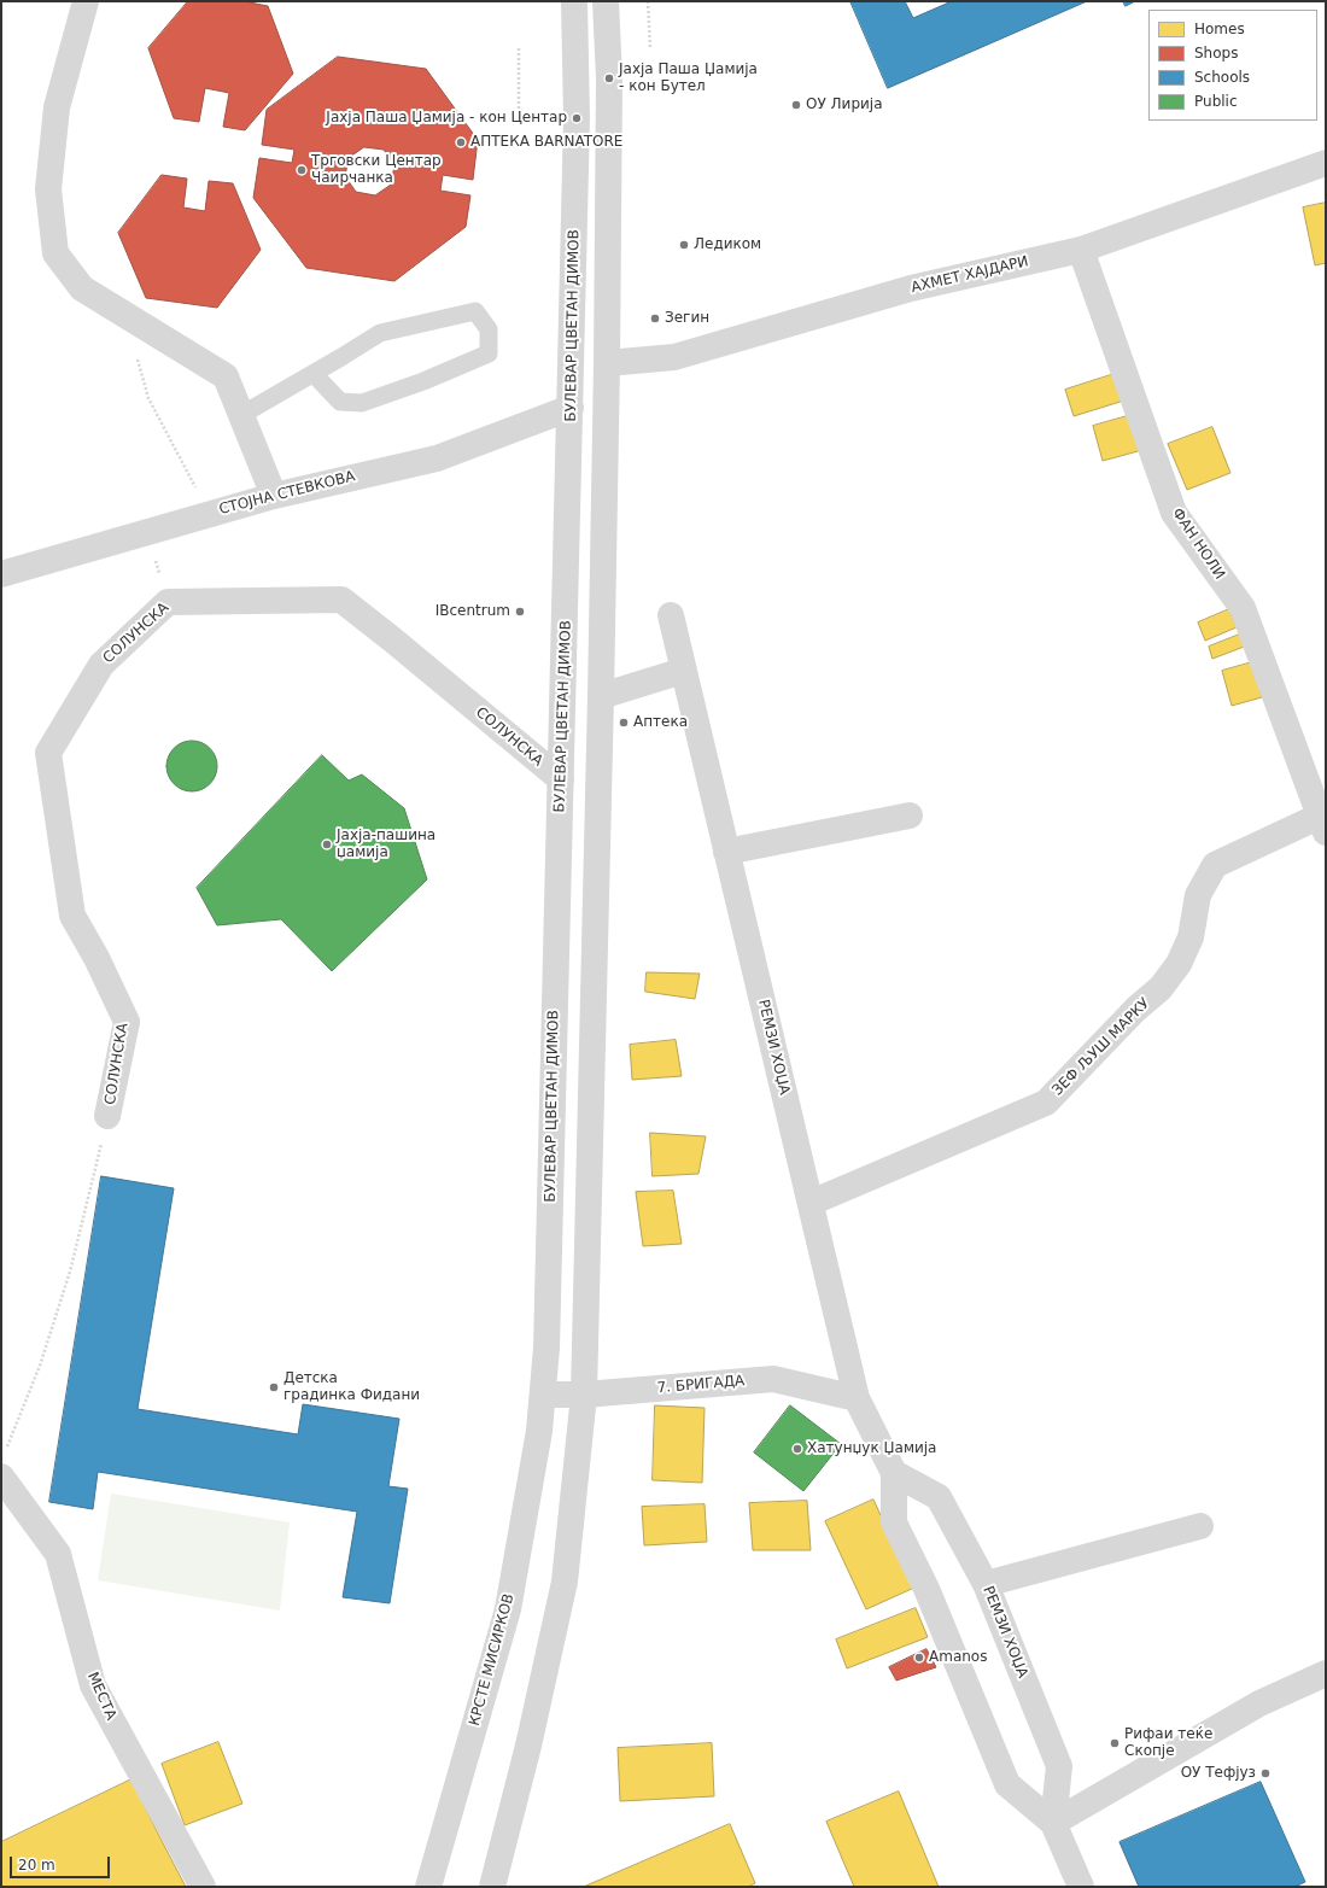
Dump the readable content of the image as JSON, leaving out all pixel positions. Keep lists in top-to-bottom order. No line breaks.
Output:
{"streets":{"street":["АХМЕТ ХАЈДАРИ","БУЛЕВАР ЦВЕТАН ДИМОВ","СТОЈНА СТЕВКОВА","ФАН НОЛИ","СОЛУНСКА","РЕМЗИ ХОЏА","ЗЕФ ЉУШ МАРКУ","7. БРИГАДА","КРСТЕ МИСИРКОВ","МЕСТА"]},"crossings":[["АХМЕТ ХАЈДАРИ","ФАН НОЛИ"],["БУЛЕВАР ЦВЕТАН ДИМОВ","СТОЈНА СТЕВКОВА"],["БУЛЕВАР ЦВЕТАН ДИМОВ","СОЛУНСКА"],["БУЛЕВАР ЦВЕТАН ДИМОВ","7. БРИГАДА"],["БУЛЕВАР ЦВЕТАН ДИМОВ","КРСТЕ МИСИРКОВ"],["ФАН НОЛИ","ЗЕФ ЉУШ МАРКУ"],["РЕМЗИ ХОЏА","ЗЕФ ЉУШ МАРКУ"],["РЕМЗИ ХОЏА","7. БРИГАДА"]],"places":["Јахја Паша Џамија - кон Бутел","ОУ Лирија","Јахја Паша Џамија - кон Центар","АПТЕКА BARNATORE","Трговски Центар Чаирчанка","Ледиком","Зегин","IBcentrum","Аптека","Јахја-пашина џамија","Детска градинка Фидани","Хатунџук Џамија","Amanos","Рифаи теќе Скопје","ОУ Тефјуз"],"legend":["Homes","Shops","Schools","Public"],"scale_bar":"20 m"}
